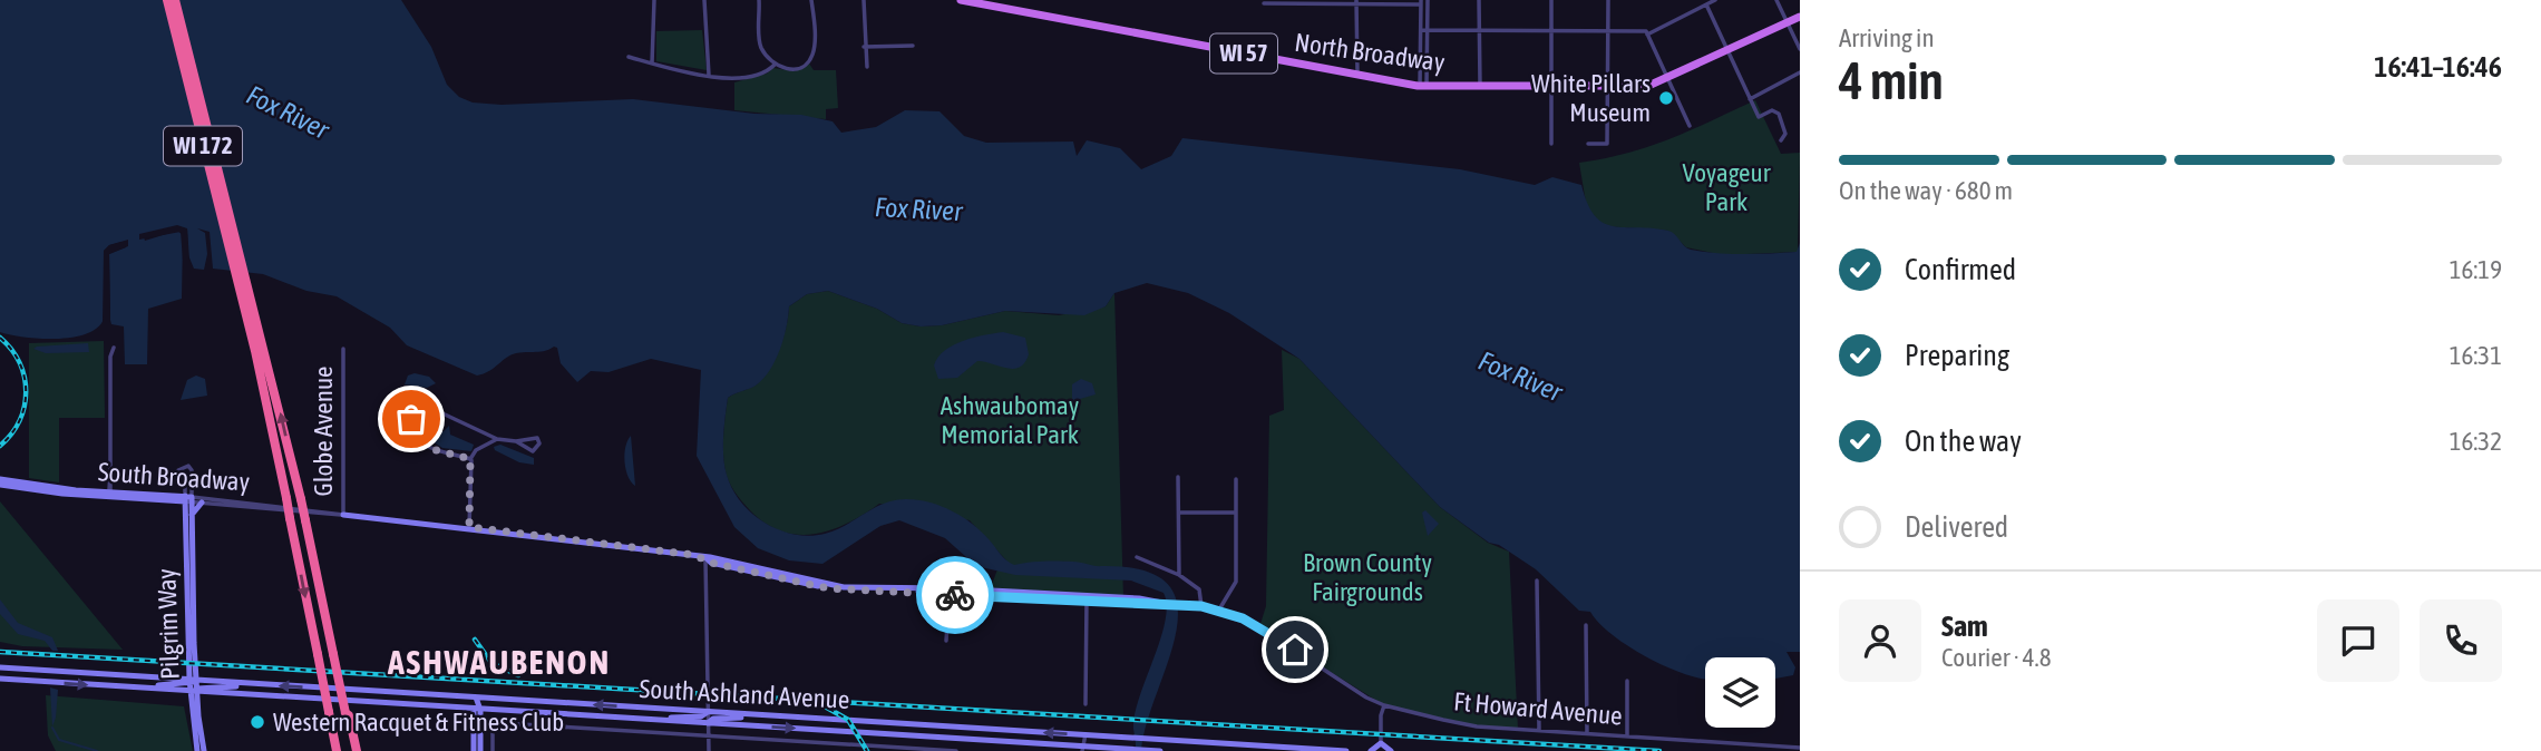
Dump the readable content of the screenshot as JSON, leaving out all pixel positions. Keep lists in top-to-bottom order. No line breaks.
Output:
{"streets":{"highway":["WI 172"],"main road":["North Broadway","WI 57","South Broadway","Pilgrim Way","South Ashland Avenue"],"street":["Globe Avenue","Ft Howard Avenue"]},"crossings":[["Globe Avenue","South Broadway"],["South Broadway","Pilgrim Way"],["South Broadway","Ft Howard Avenue"],["Pilgrim Way","South Ashland Avenue"]],"districts":["ASHWAUBENON"],"water":["Fox River"],"parks":["Voyageur Park","Ashwaubomay Memorial Park","Brown County Fairgrounds"],"places":["White Pillars Museum","Western Racquet & Fitness Club"],"page":{"heading":["4 min","Arriving in","16:41–16:46"],"panel":["Sam","Courier · 4.8"],"bar":"On the way · 680 m","list":[["Confirmed","16:19"],["Preparing","16:31"],["On the way","16:32"],"Delivered"]}}
